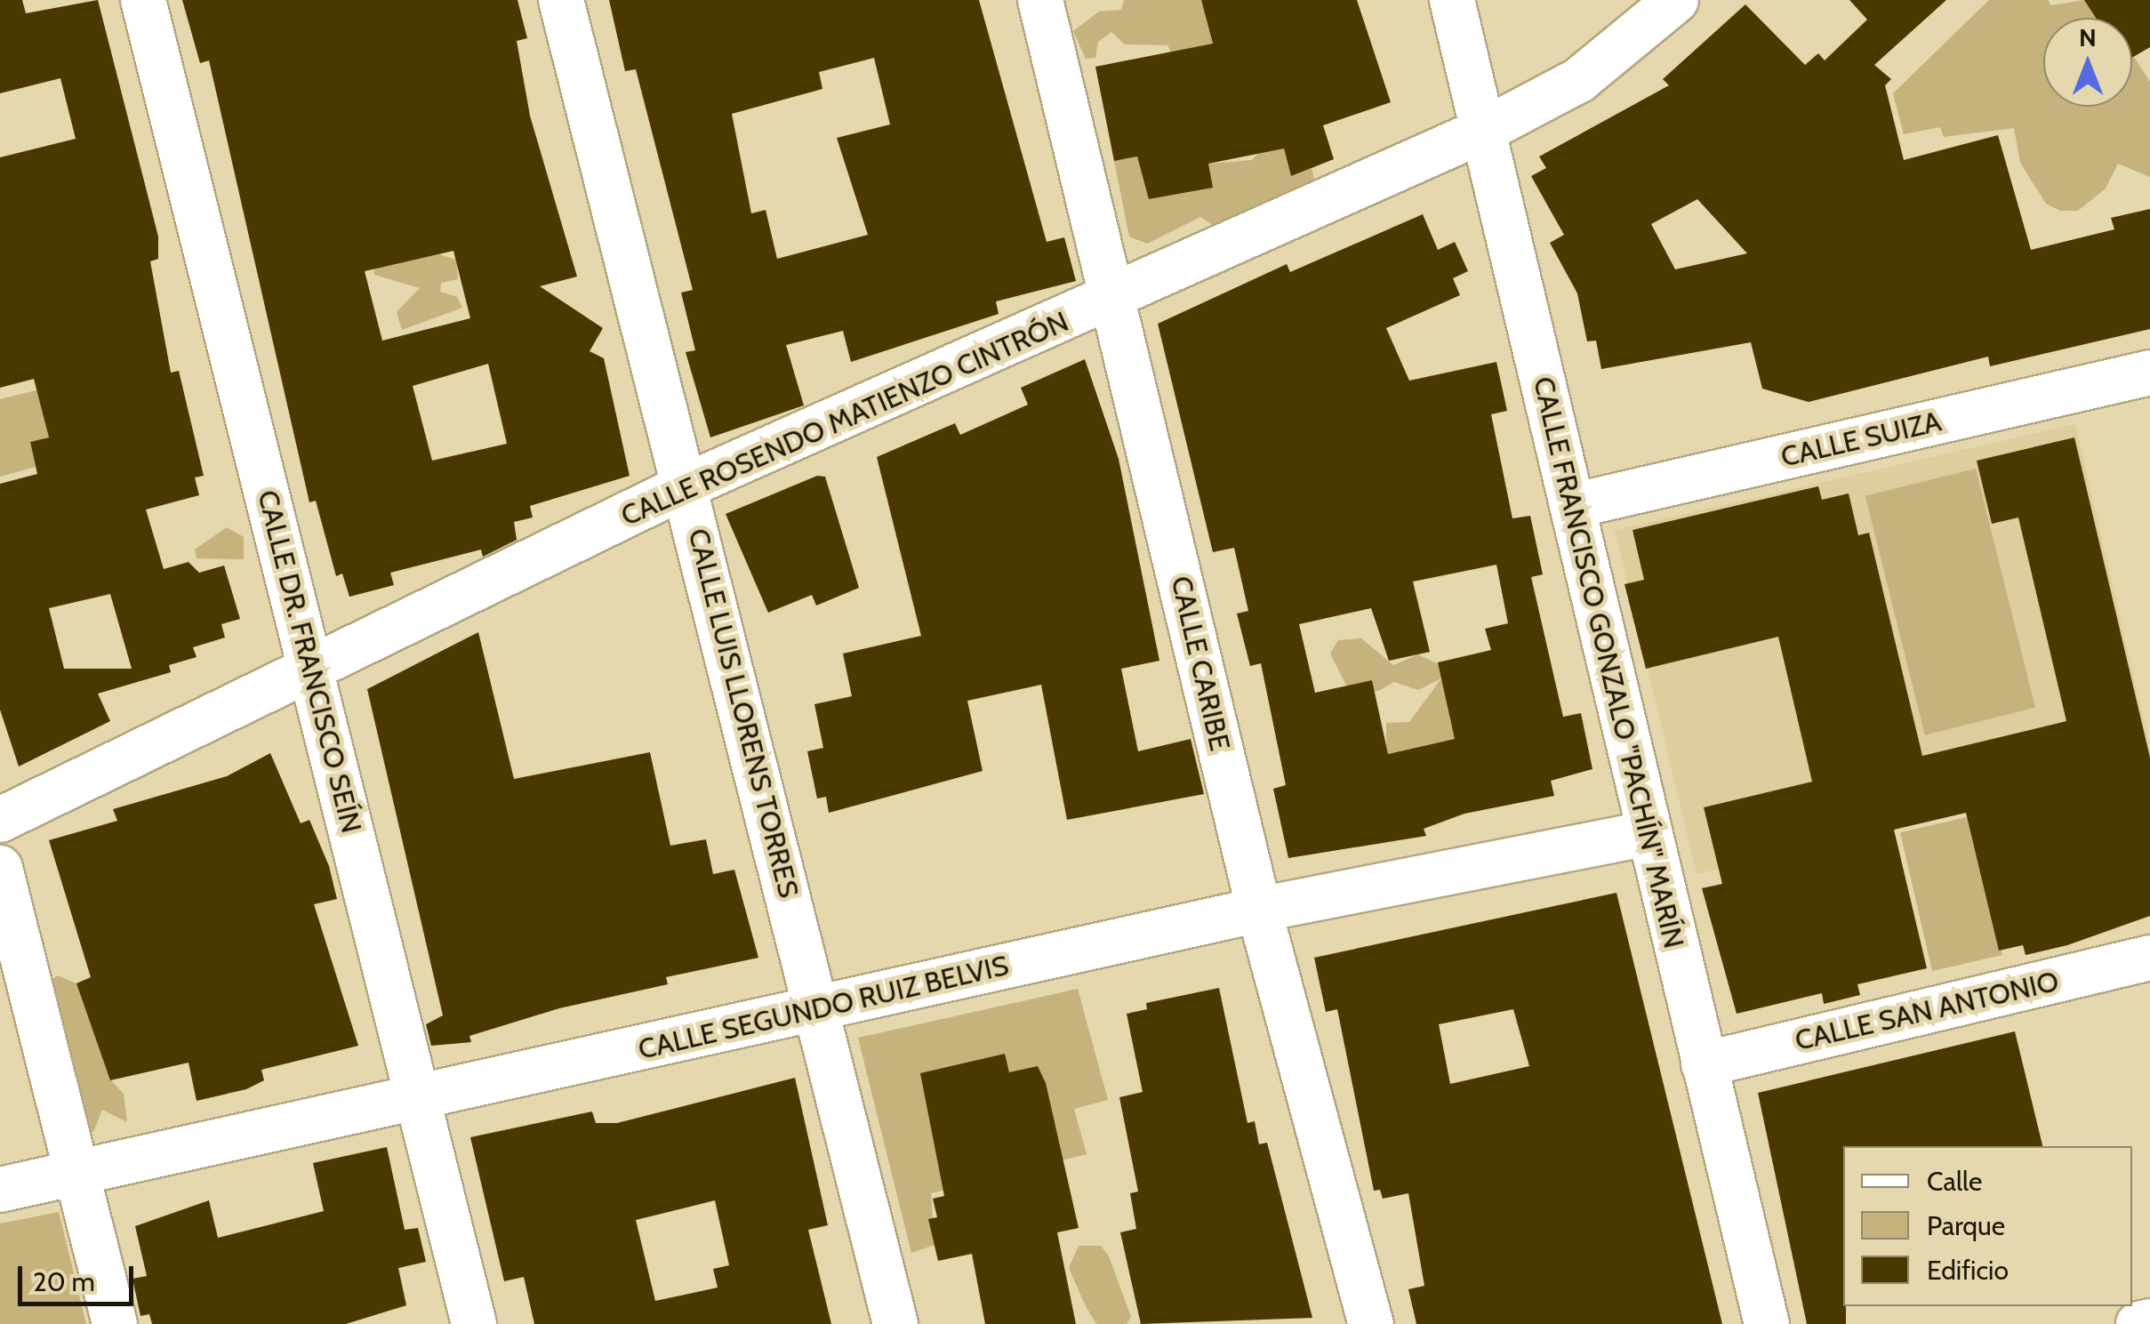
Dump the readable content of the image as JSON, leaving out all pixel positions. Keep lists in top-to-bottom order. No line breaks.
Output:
{"streets":{"street":["CALLE ROSENDO MATIENZO CINTRÓN","CALLE SUIZA","CALLE DR. FRANCISCO SEÍN","CALLE FRANCISCO GONZALO \"PACHÍN\" MARÍN","CALLE CARIBE","CALLE LUIS LLORENS TORRES","CALLE SEGUNDO RUIZ BELVIS","CALLE SAN ANTONIO"]},"crossings":[["CALLE ROSENDO MATIENZO CINTRÓN","CALLE DR. FRANCISCO SEÍN"],["CALLE ROSENDO MATIENZO CINTRÓN","CALLE FRANCISCO GONZALO \"PACHÍN\" MARÍN"],["CALLE ROSENDO MATIENZO CINTRÓN","CALLE CARIBE"],["CALLE ROSENDO MATIENZO CINTRÓN","CALLE LUIS LLORENS TORRES"],["CALLE SUIZA","CALLE FRANCISCO GONZALO \"PACHÍN\" MARÍN"],["CALLE DR. FRANCISCO SEÍN","CALLE SEGUNDO RUIZ BELVIS"],["CALLE FRANCISCO GONZALO \"PACHÍN\" MARÍN","CALLE SEGUNDO RUIZ BELVIS"],["CALLE FRANCISCO GONZALO \"PACHÍN\" MARÍN","CALLE SAN ANTONIO"],["CALLE CARIBE","CALLE SEGUNDO RUIZ BELVIS"],["CALLE LUIS LLORENS TORRES","CALLE SEGUNDO RUIZ BELVIS"]],"legend":["Calle","Parque","Edificio"],"scale_bar":"20 m","north":"top"}
